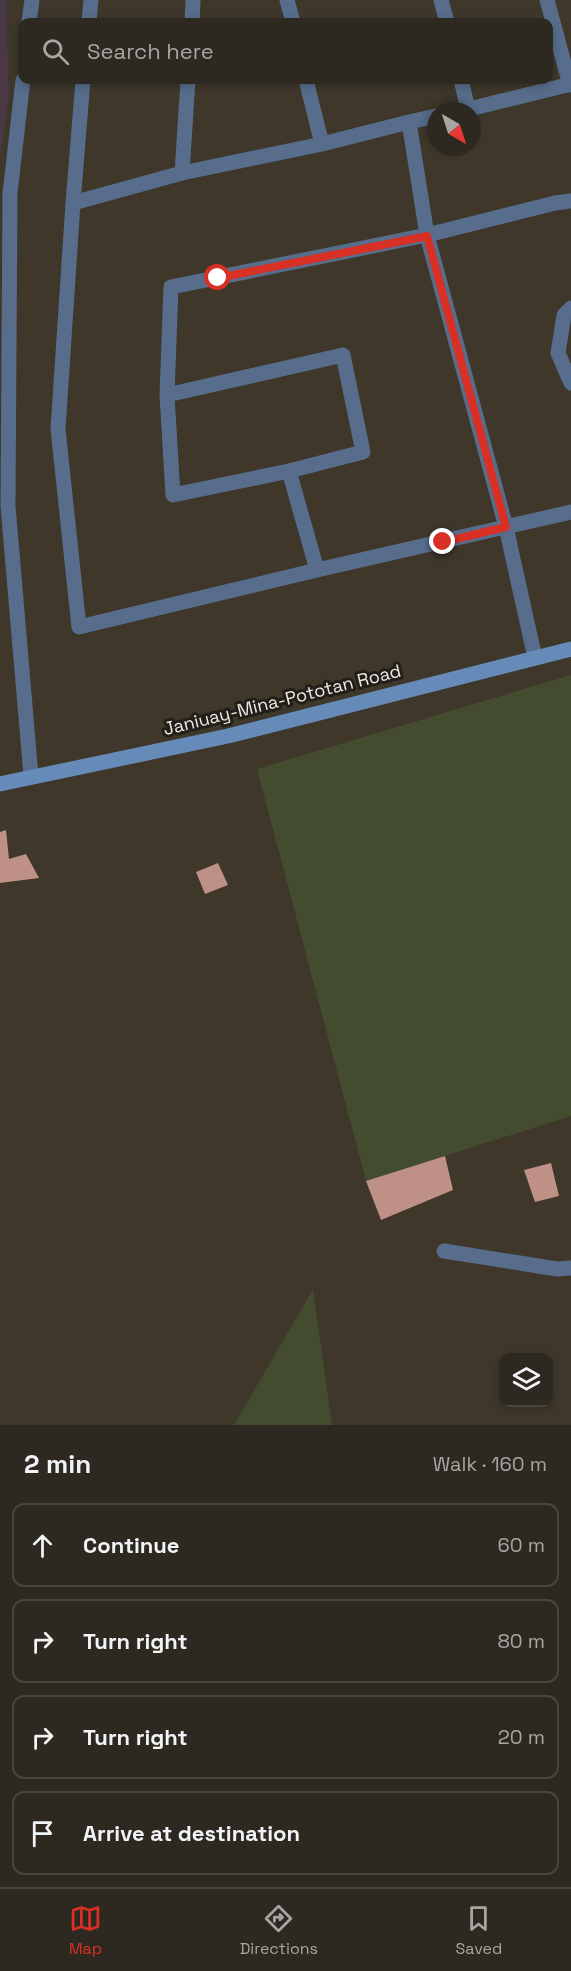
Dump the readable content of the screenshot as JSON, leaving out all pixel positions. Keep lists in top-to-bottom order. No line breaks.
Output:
{"streets":{"main road":["Janiuay-Mina-Pototan Road"]},"north":"bottom right","page":{"search":"Search here","heading":["2 min","Walk · 160 m"],"list":[["Continue","60 m"],["Turn right","80 m"],["Turn right","20 m"],"Arrive at destination"],"nav":["Map","Directions","Saved"]}}
